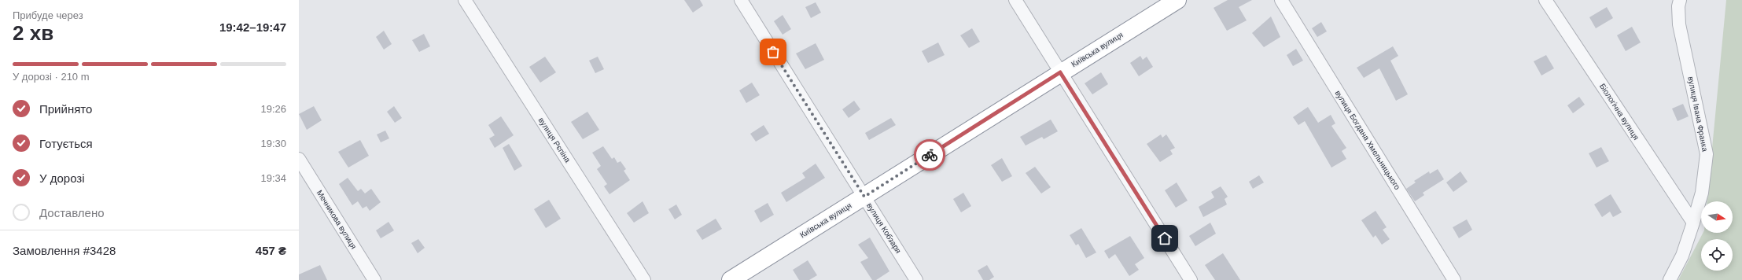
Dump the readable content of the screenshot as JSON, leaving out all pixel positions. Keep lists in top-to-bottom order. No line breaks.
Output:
{"streets":{"highway":["Київська вулиця"],"street":["Біологічна вулиця","вулиця Івана Франка","вулиця Рєпіна","вулиця Богдана Хмельницького","Мечникова вулиця","вулиця Кобзаря"]},"crossings":[["Київська вулиця","вулиця Кобзаря"],["Біологічна вулиця","вулиця Івана Франка"]],"north":"right","page":{"heading":["2 хв","Прибуде через","19:42–19:47"],"panel":["Замовлення #3428","457 ₴"],"bar":"У дорозі · 210 m","list":[["Прийнято","19:26"],["Готується","19:30"],["У дорозі","19:34"],"Доставлено"]}}
